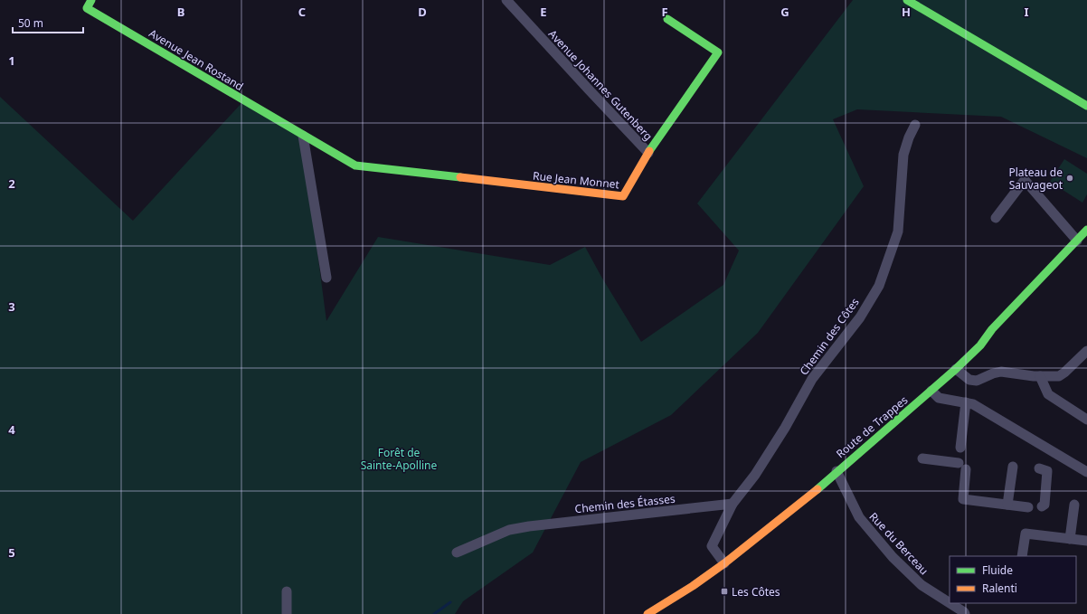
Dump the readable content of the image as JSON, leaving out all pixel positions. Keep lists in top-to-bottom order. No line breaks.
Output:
{"streets":{"main road":["Avenue Jean Rostand","Rue Jean Monnet","Route de Trappes"],"street":["Avenue Johannes Gutenberg","Chemin des Côtes","Chemin des Étasses","Rue du Berceau"]},"crossings":[["Avenue Jean Rostand","Rue Jean Monnet"],["Avenue Johannes Gutenberg","Rue Jean Monnet"],["Chemin des Côtes","Chemin des Étasses"],["Route de Trappes","Rue du Berceau"]],"parks":["Forêt de Sainte-Apolline"],"places":{"other":["Plateau de Sauvageot"],"transit":["Les Côtes"]},"legend":["Fluide","Ralenti"],"scale_bar":"50 m","grid":{"columns":["B","C","D","E","F","G","H","I"],"rows":["1","2","3","4","5"]}}
